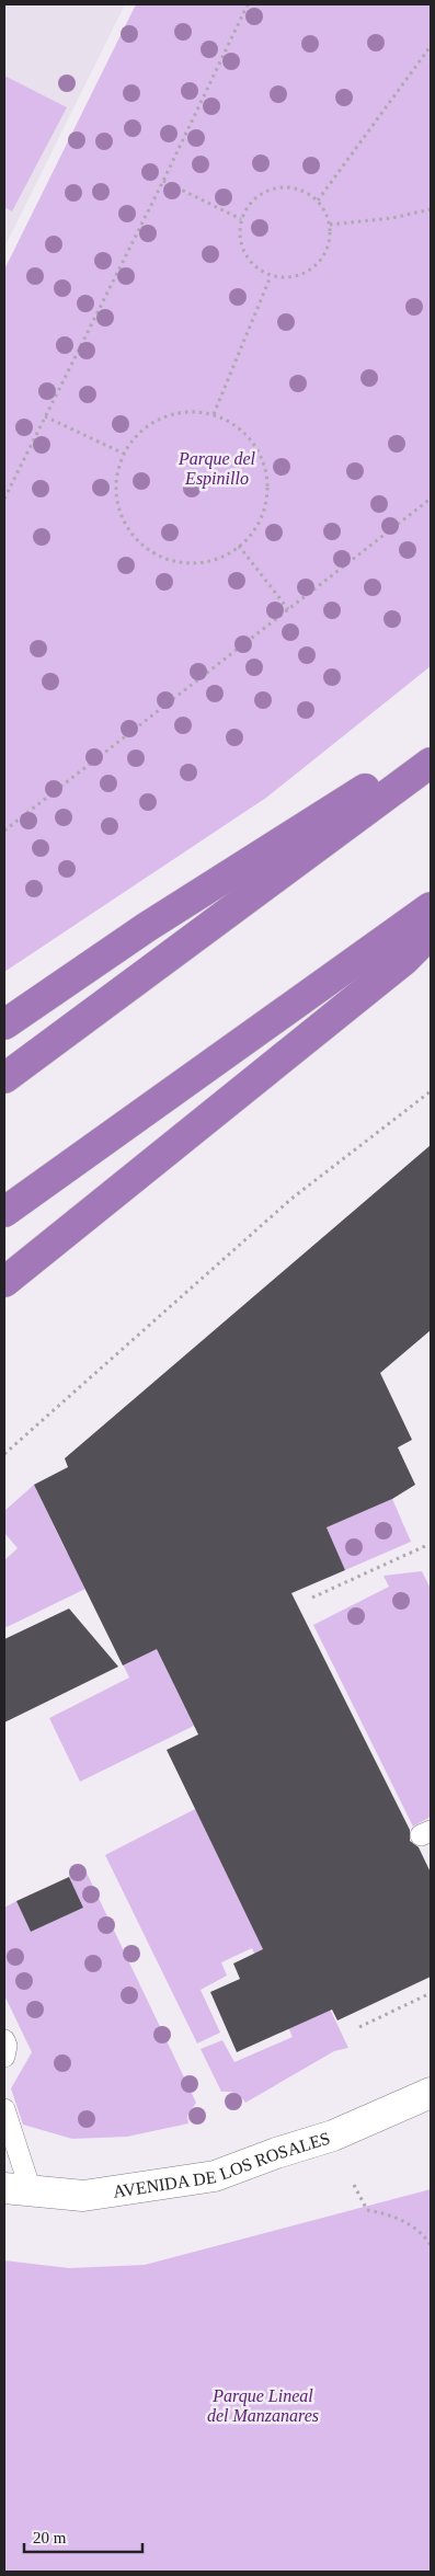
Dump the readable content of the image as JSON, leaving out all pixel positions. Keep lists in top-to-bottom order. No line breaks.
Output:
{"streets":{"main road":["AVENIDA DE LOS ROSALES"]},"parks":["Parque del Espinillo","Parque Lineal del Manzanares"],"scale_bar":"20 m"}
